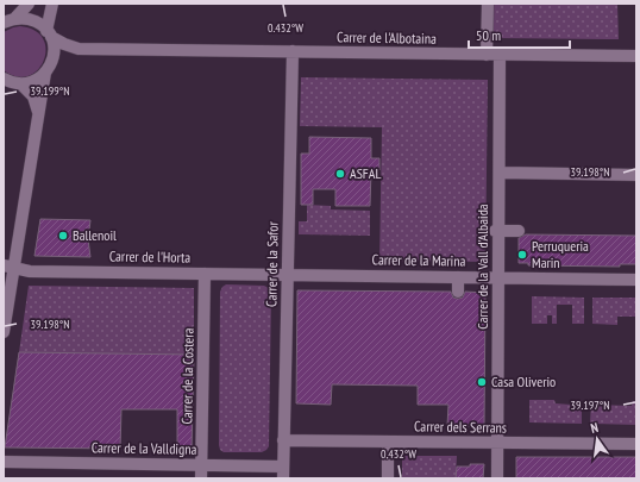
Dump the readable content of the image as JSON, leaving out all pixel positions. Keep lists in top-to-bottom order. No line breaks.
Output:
{"streets":{"street":["Carrer de l'Albotaina","Carrer de l'Horta","Carrer de la Marina","Carrer de la Safor","Carrer de la Vall d'Albaida","Carrer de la Costera","Carrer dels Serrans","Carrer de la Valldigna"]},"crossings":[["Carrer de l'Albotaina","Carrer de la Safor"],["Carrer de l'Albotaina","Carrer de la Vall d'Albaida"],["Carrer de l'Horta","Carrer de la Marina"],["Carrer de l'Horta","Carrer de la Safor"],["Carrer de l'Horta","Carrer de la Costera"],["Carrer de la Marina","Carrer de la Safor"],["Carrer de la Marina","Carrer de la Vall d'Albaida"],["Carrer de la Safor","Carrer dels Serrans"],["Carrer de la Safor","Carrer de la Valldigna"],["Carrer de la Vall d'Albaida","Carrer dels Serrans"],["Carrer de la Costera","Carrer de la Valldigna"]],"places":["ASFAL","Ballenoil","Perruqueria Marin","Casa Oliverio"],"scale_bar":"50 m","north":"top","coordinates":["0.432°W","39.199°N","39.198°N","39.197°N"]}
